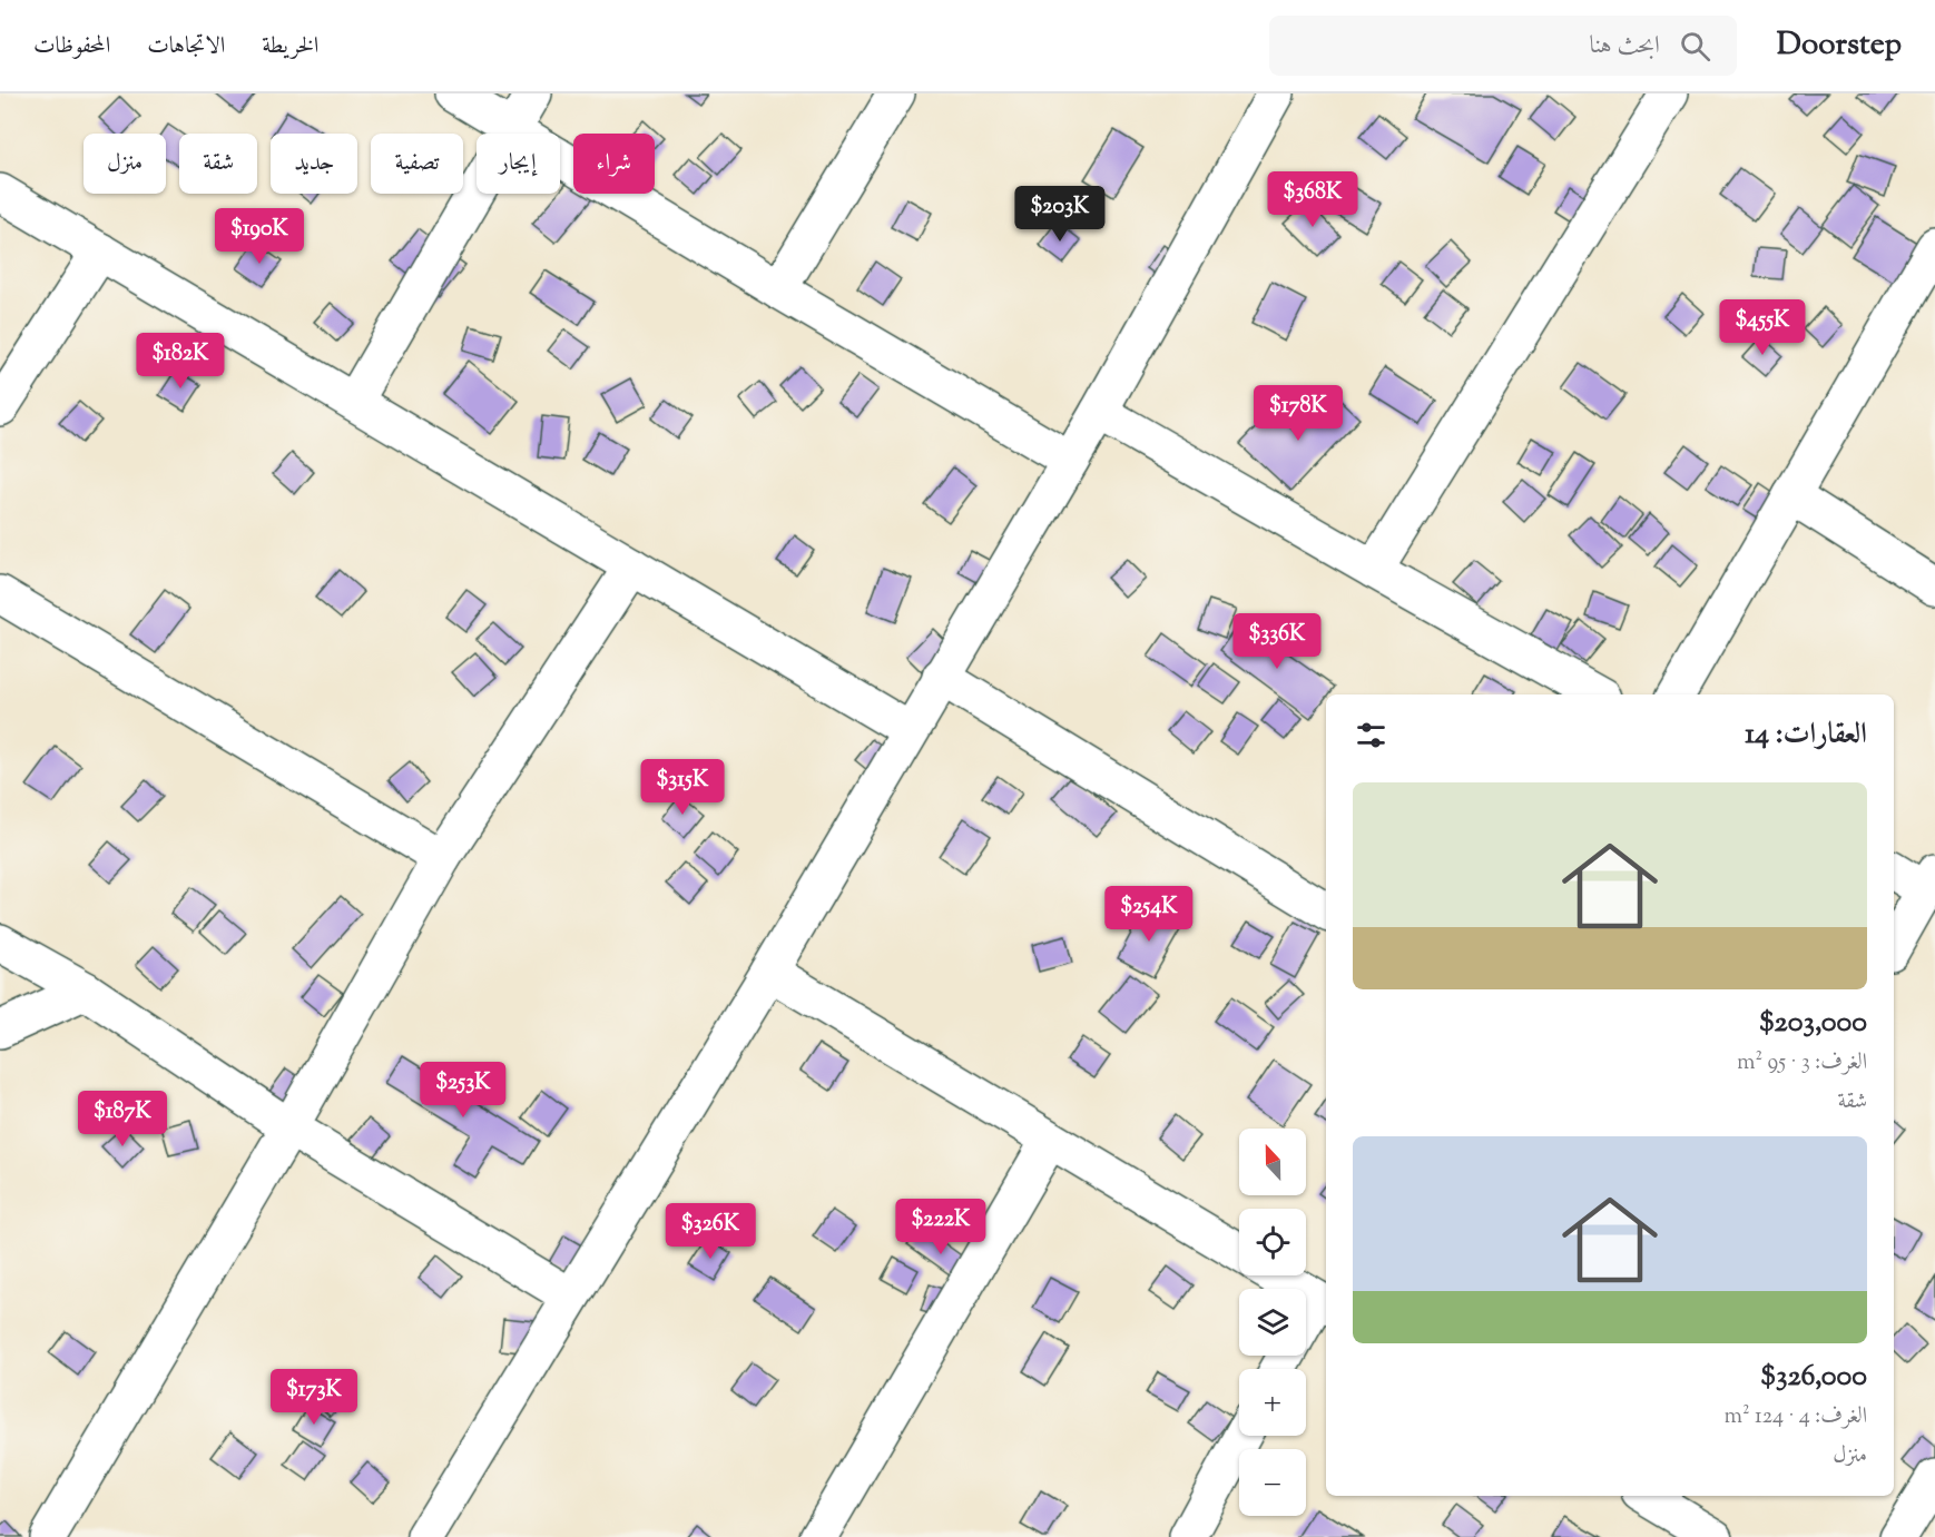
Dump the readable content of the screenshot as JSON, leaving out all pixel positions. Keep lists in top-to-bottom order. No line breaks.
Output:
{"north":"top","page":{"header":"Doorstep","search":"ابحث هنا","nav":["الخريطة","الاتجاهات","المحفوظات"],"chip":["شراء","إيجار","تصفية","جديد","شقة","منزل"],"price":["$368K","$203K","$190K","$455K","$182K","$178K","$336K","$315K","$254K","$253K","$187K","$222K","$326K","$173K"],"heading":"العقارات: 14","list":[{"name":"$203,000","note":"الغرف: 3 · 95 m² · شقة"},{"name":"$326,000","note":"الغرف: 4 · 124 m² · منزل"}],"map_buttons":["+","−"]}}
